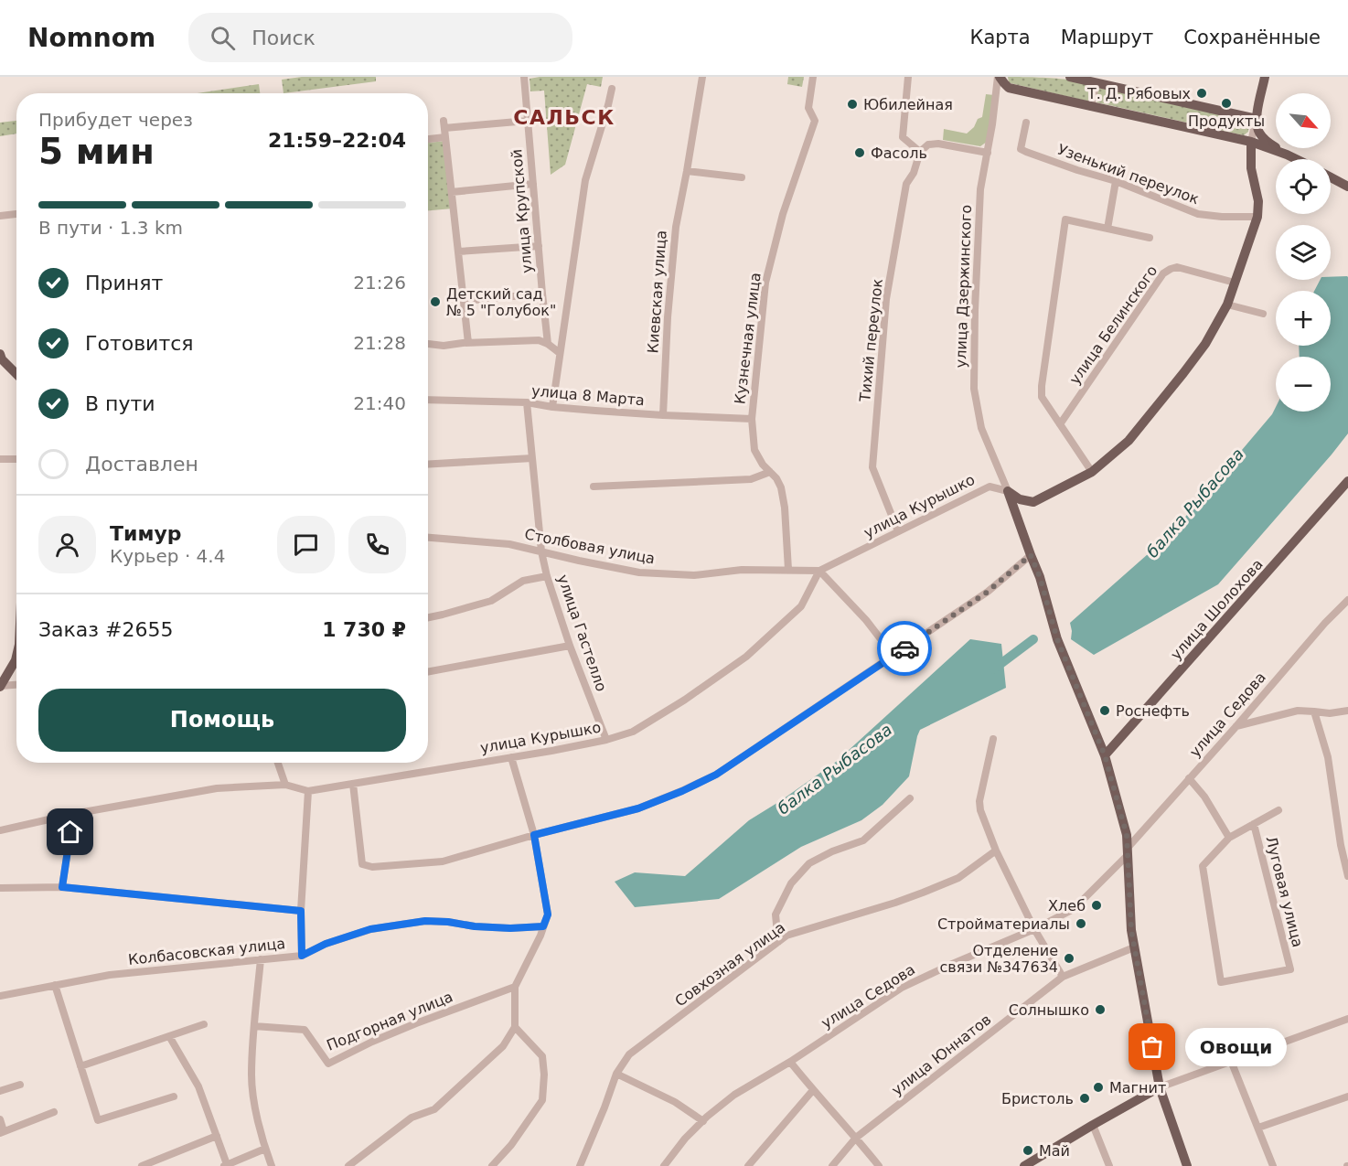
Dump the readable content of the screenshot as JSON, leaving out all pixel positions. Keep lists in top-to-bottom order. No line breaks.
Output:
{"streets":{"main road":["улица Шолохова"],"street":["Узенький переулок","улица Крупской","улица Дзержинского","Киевская улица","улица Белинского","Кузнечная улица","Тихий переулок","улица 8 Марта","улица Курышко","Столбовая улица","улица Гастелло","улица Седова","Луговая улица","Колбасовская улица","Совхозная улица","Подгорная улица","улица Юннатов"]},"crossings":[["улица Дзержинского","улица Курышко"],["Киевская улица","улица 8 Марта"],["Кузнечная улица","улица 8 Марта"],["Кузнечная улица","Столбовая улица"],["Тихий переулок","улица Курышко"],["улица 8 Марта","улица Гастелло"],["улица Курышко","Столбовая улица"],["улица Курышко","улица Гастелло"],["Столбовая улица","улица Гастелло"]],"districts":["САЛЬСК"],"water":["балка Рыбасова"],"places":["Т. Д. Рябовых","Продукты","Юбилейная","Фасоль","Детский сад № 5 \"Голубок\"","Роснефть","Хлеб","Стройматериалы","Отделение связи №347634","Солнышко","Овощи","Магнит","Бристоль","Май"],"north":"bottom right","page":{"header":"Nomnom","search":"Поиск","nav":["Карта","Маршрут","Сохранённые"],"map_buttons":["+","−"],"heading":["5 мин","Прибудет через","21:59–22:04"],"panel":["Тимур","Курьер · 4.4","Заказ #2655","1 730 ₽"],"bar":"В пути · 1.3 km","list":[["Принят","21:26"],["Готовится","21:28"],["В пути","21:40"],"Доставлен"],"buttons":"Помощь","bubble":"Овощи"}}
